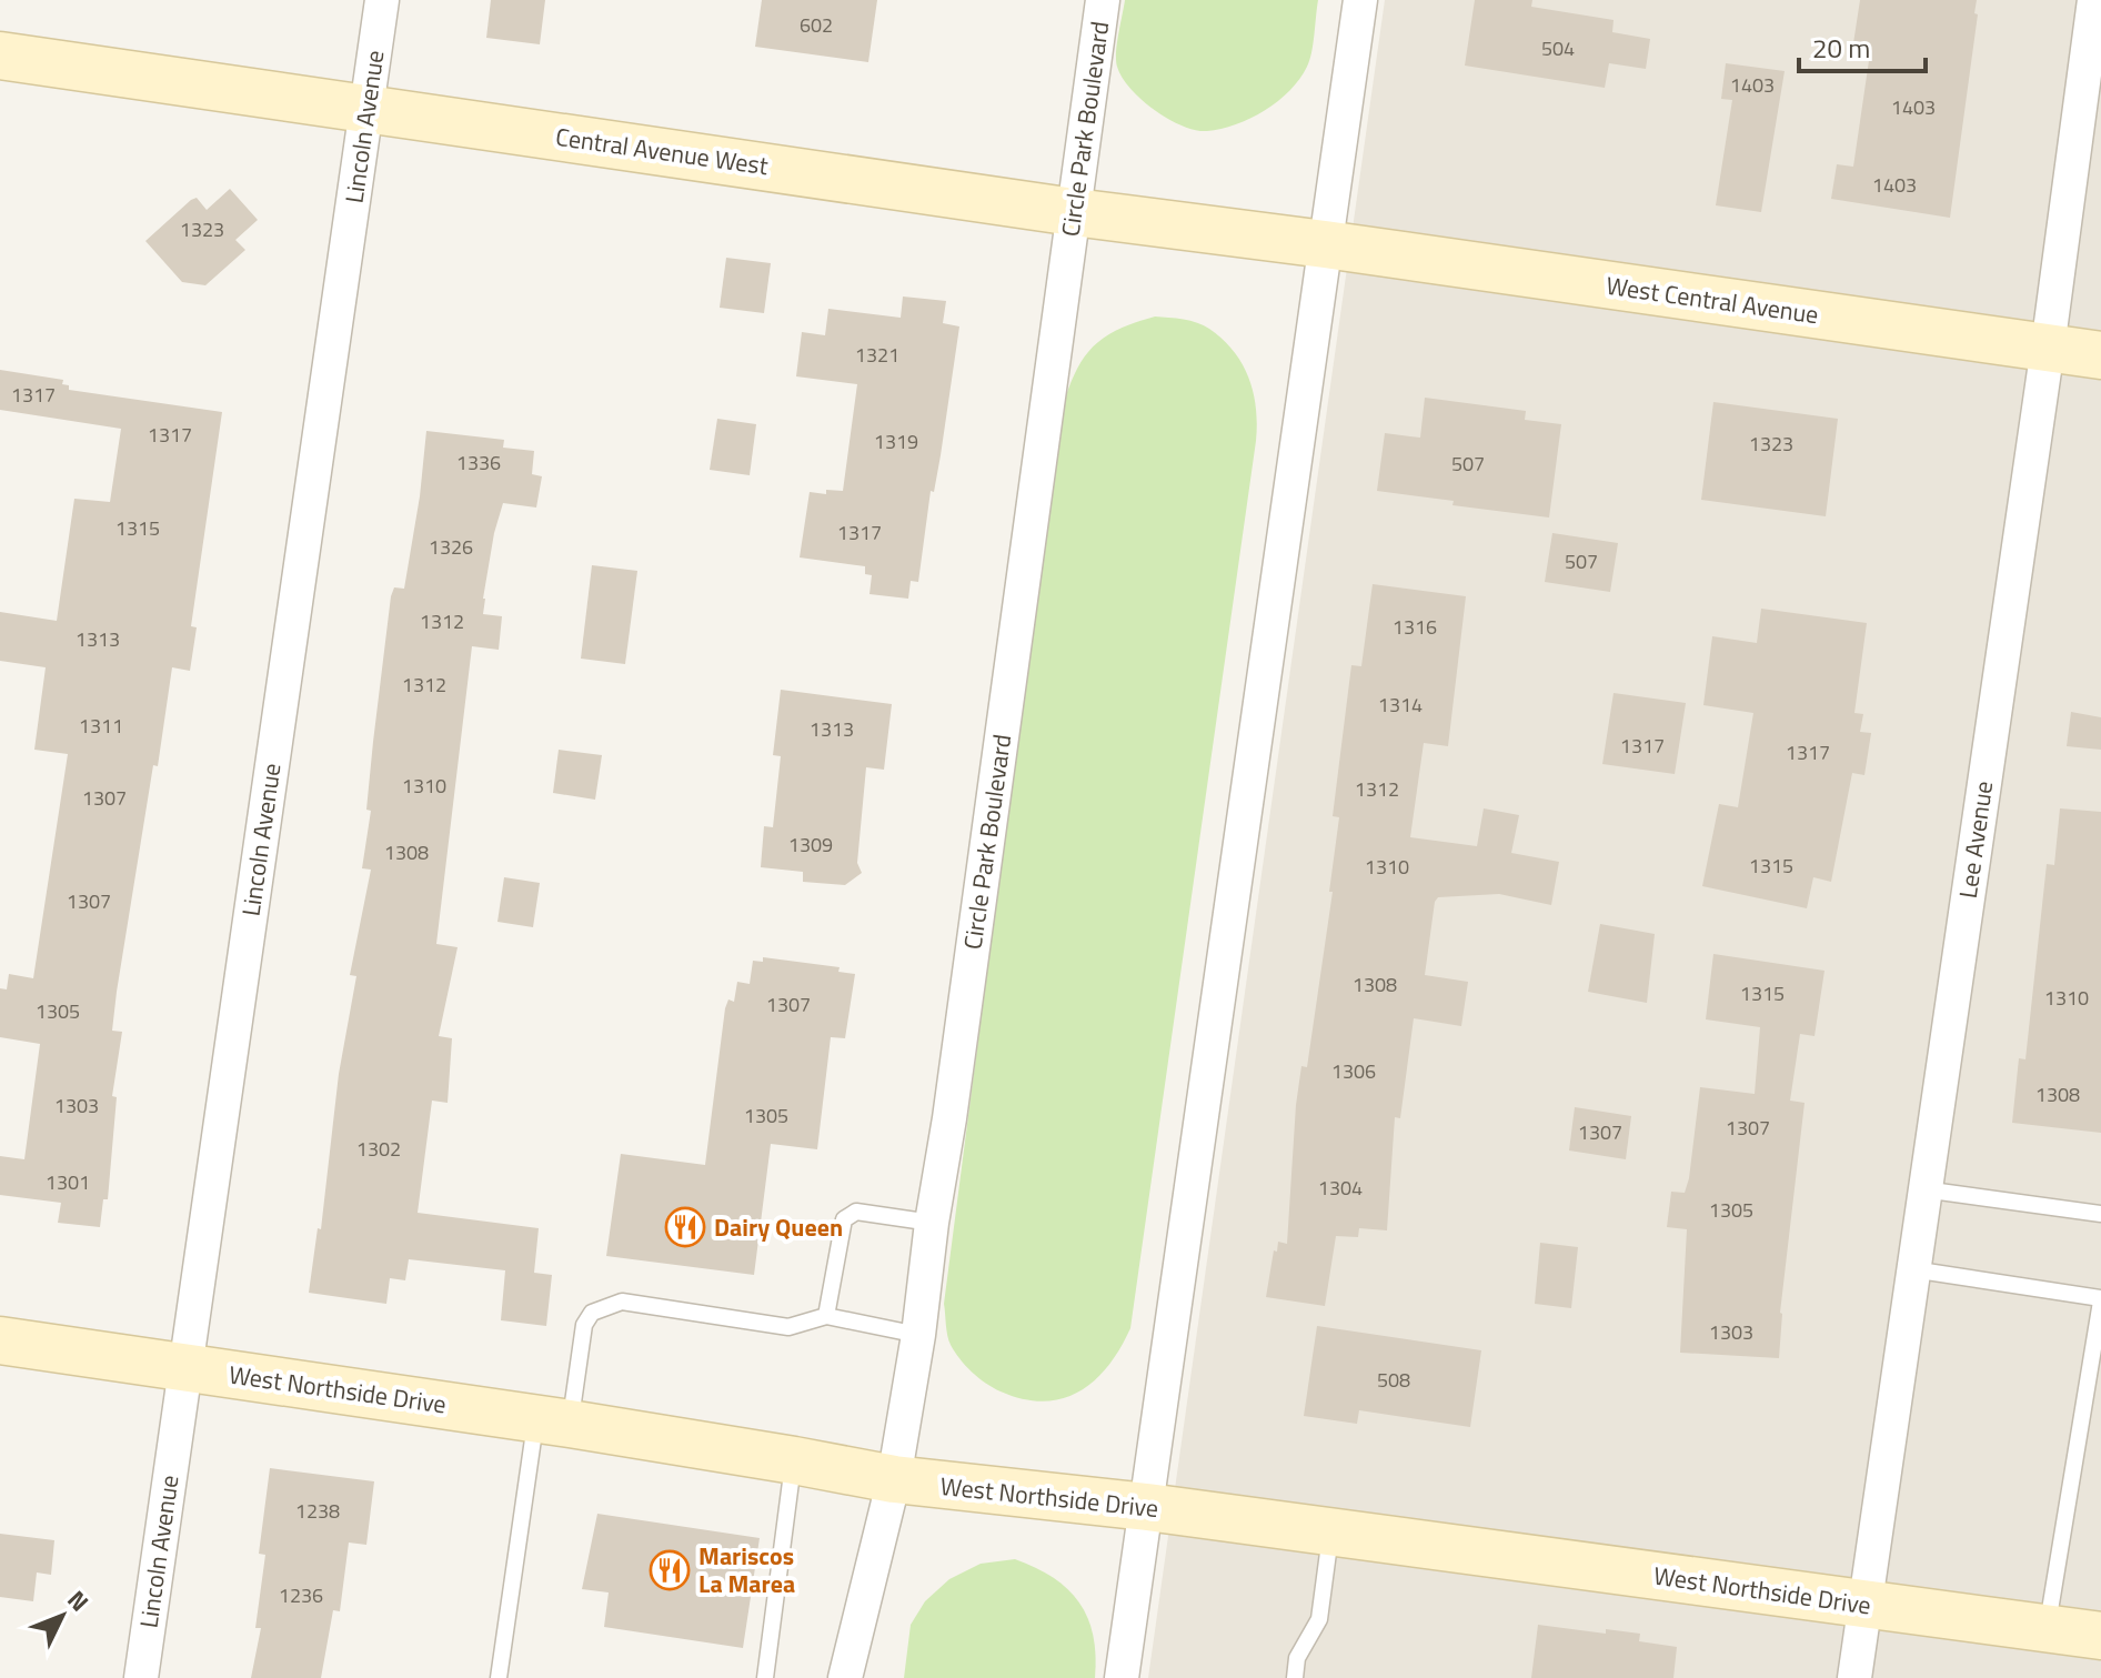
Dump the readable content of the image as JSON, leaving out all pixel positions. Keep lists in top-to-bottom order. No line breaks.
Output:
{"streets":{"street":["Lincoln Avenue","Circle Park Boulevard","Central Avenue West","West Central Avenue","Lee Avenue","West Northside Drive"]},"crossings":[["Lincoln Avenue","Central Avenue West"],["Lincoln Avenue","West Northside Drive"],["Circle Park Boulevard","Central Avenue West"],["Circle Park Boulevard","West Northside Drive"],["Central Avenue West","West Central Avenue"],["West Central Avenue","Lee Avenue"],["Lee Avenue","West Northside Drive"]],"places":{"restaurant":["Dairy Queen","Mariscos La Marea"]},"house_numbers":["602","504","1403","1403","1403","1323","1321","1317","1317","1319","1323","1336","507","1315","1317","1326","507","1312","1316","1313","1312","1314","1311","1313","1317","1317","1310","1312","1307","1309","1308","1315","1310","1307","1308","1315","1310","1307","1305","1306","1308","1303","1305","1307","1307","1302","1301","1304","1305","1303","508","1238","1236"],"scale_bar":"20 m","north":"top right"}
